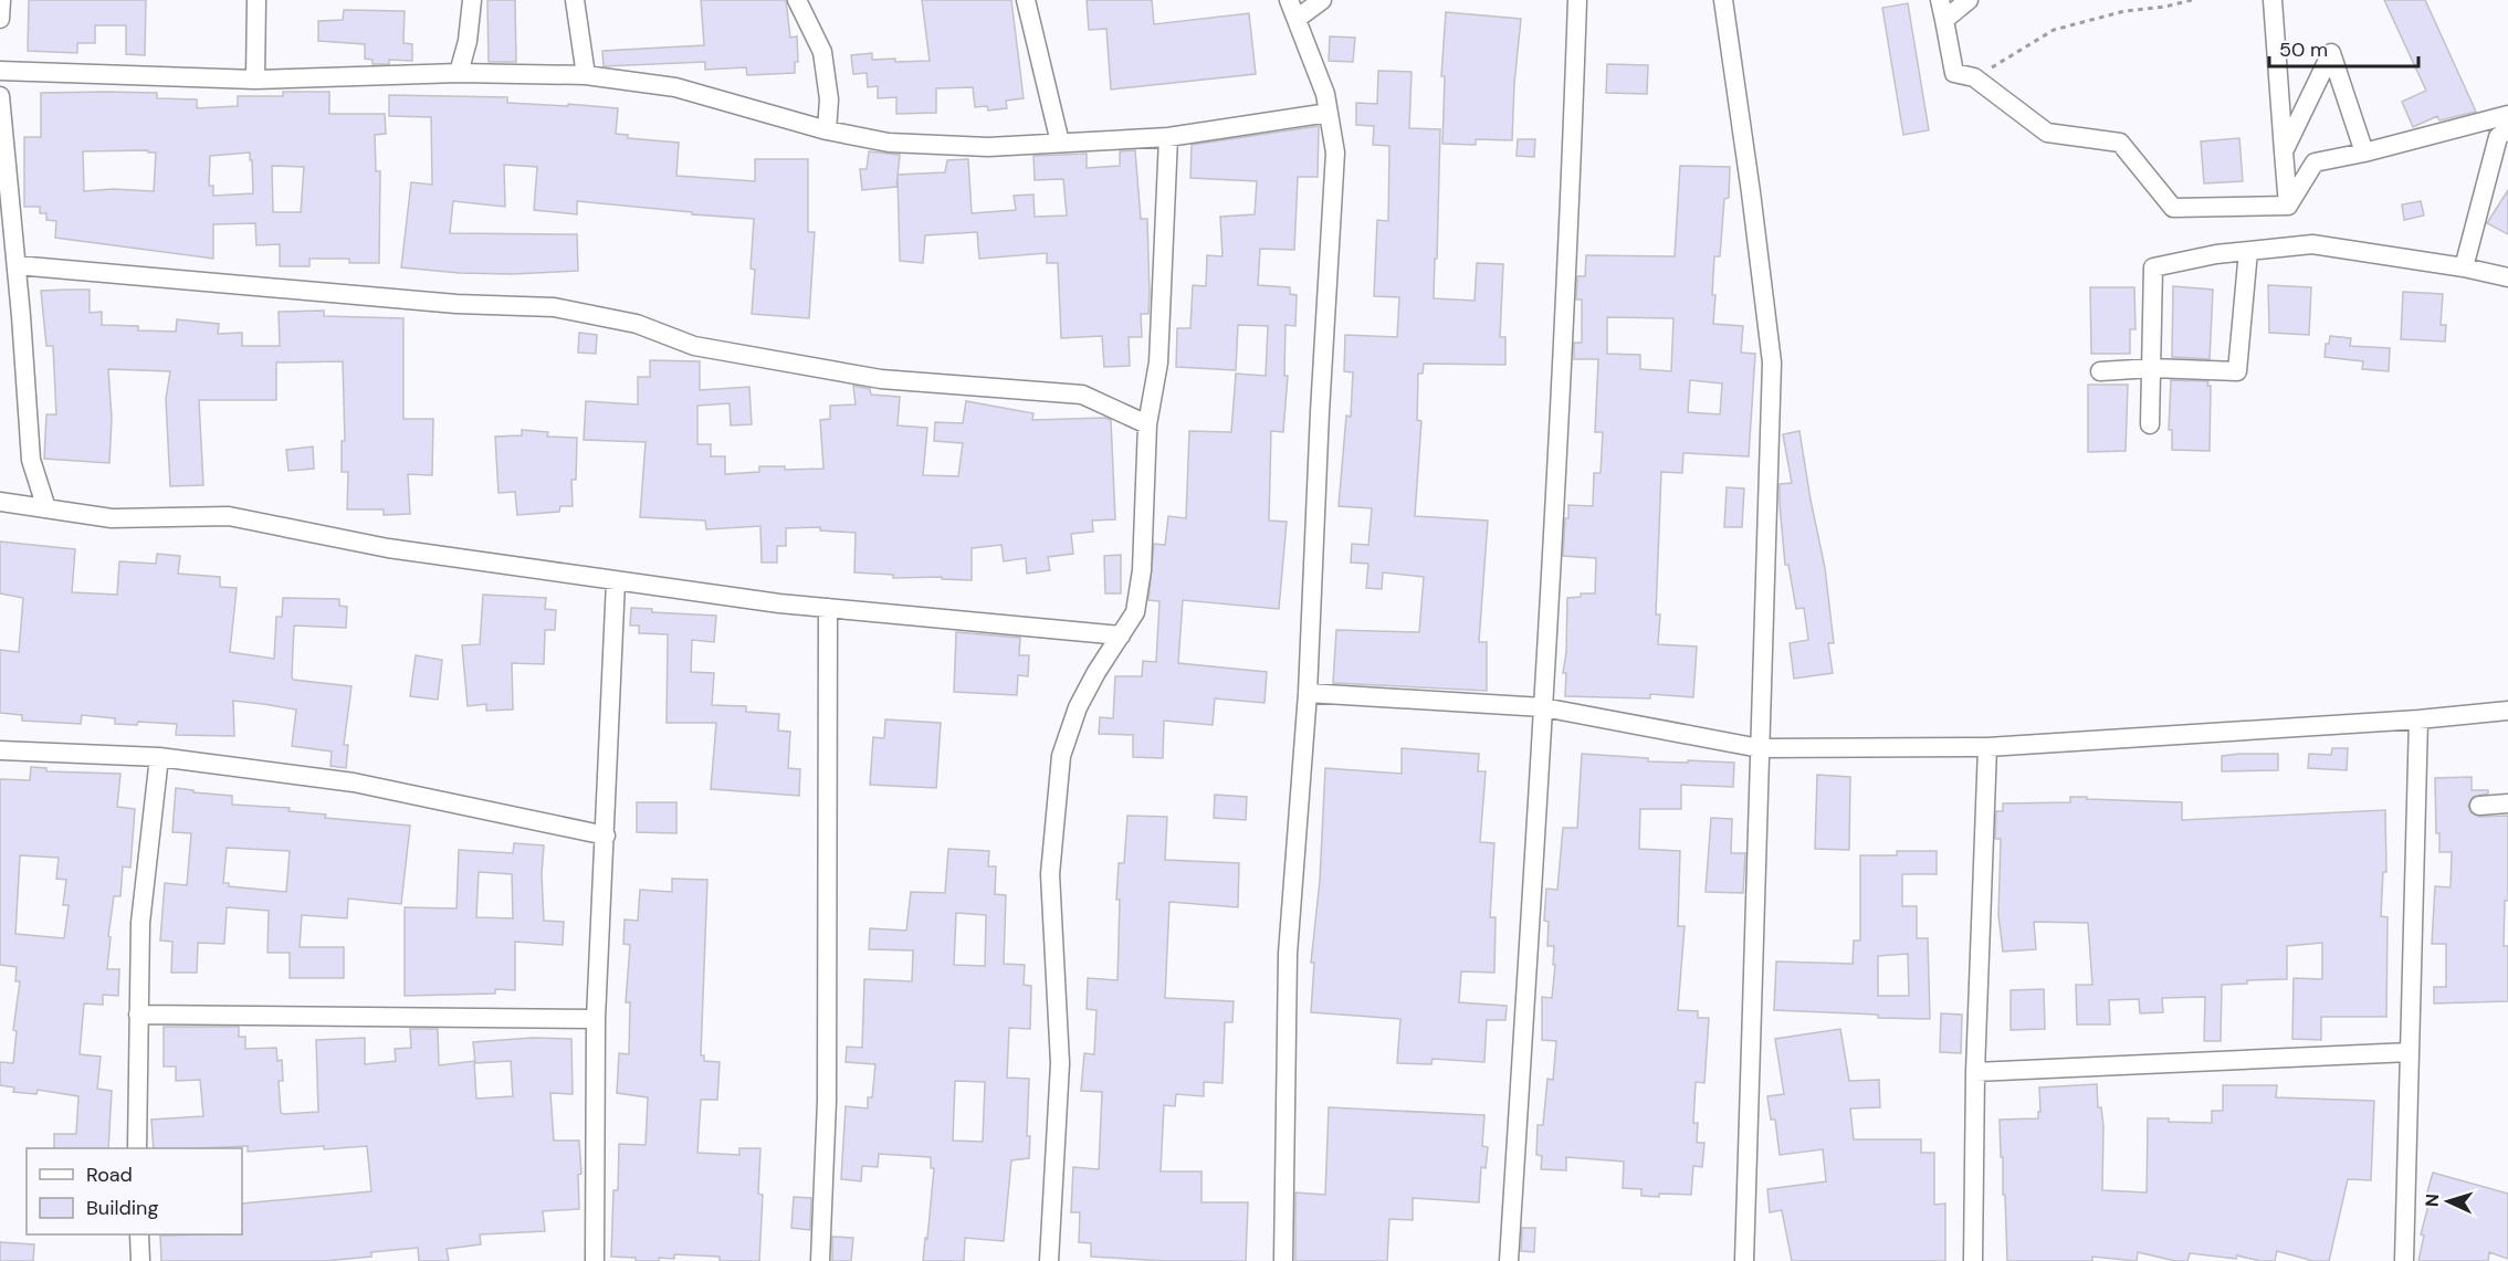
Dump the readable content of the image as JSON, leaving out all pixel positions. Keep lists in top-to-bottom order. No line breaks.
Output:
{"legend":["Road","Building"],"scale_bar":"50 m","north":"left"}
